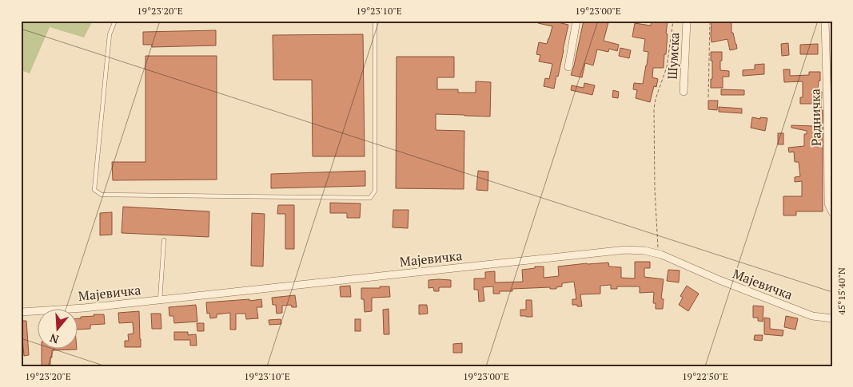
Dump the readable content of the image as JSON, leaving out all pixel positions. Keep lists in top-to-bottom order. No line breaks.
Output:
{"streets":{"street":["Шумска","Радничка","Мајевичка"]},"north":"bottom","coordinates":["19°23'20\"E","19°23'10\"E","19°23'00\"E","45°15'40\"N","19°22'50\"E"]}
